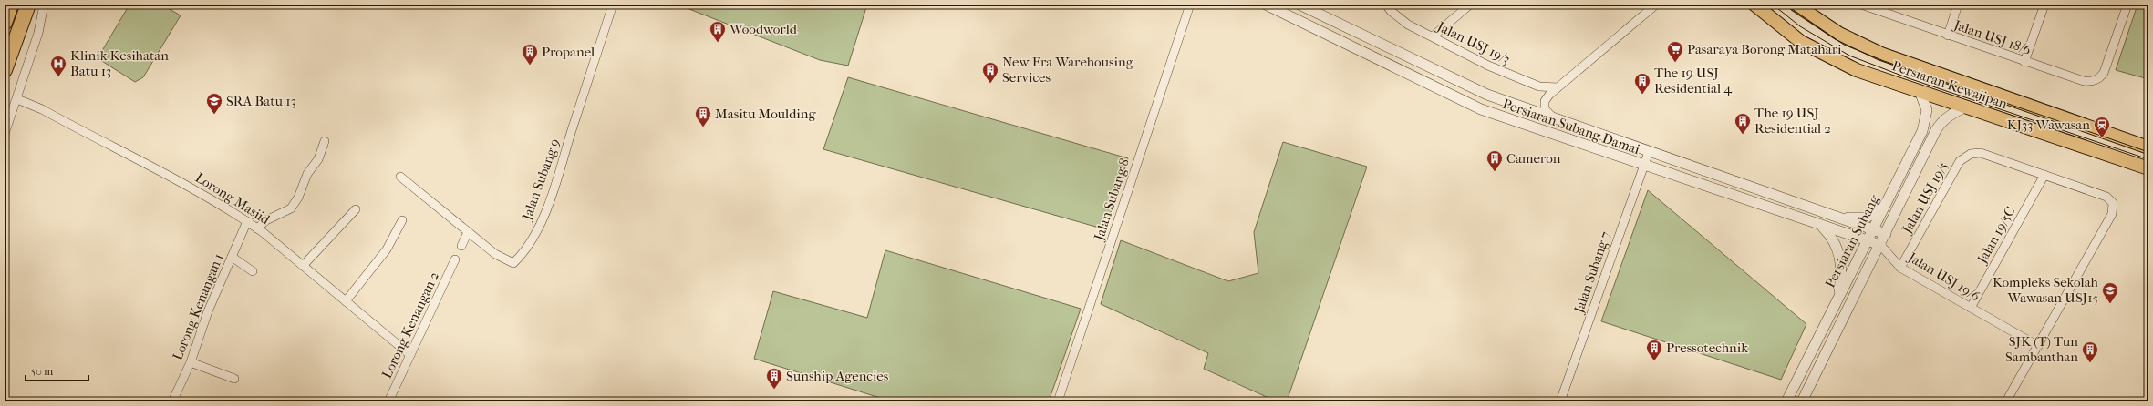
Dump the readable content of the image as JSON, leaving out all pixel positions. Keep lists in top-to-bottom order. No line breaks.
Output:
{"streets":{"main road":["Persiaran Kewajipan"],"street":["Jalan USJ 18/6","Jalan USJ 19/3","Persiaran Subang Damai","Jalan Subang 9","Jalan USJ 19/5","Lorong Masjid","Jalan Subang 8","Jalan 19/5C","Persiaran Subang","Jalan Subang 7","Jalan USJ 19/6","Lorong Kenangan 1","Lorong Kenangan 2"]},"crossings":[["Persiaran Kewajipan","Persiaran Subang"],["Persiaran Subang Damai","Persiaran Subang"],["Persiaran Subang Damai","Jalan Subang 7"],["Persiaran Subang Damai","Jalan USJ 19/6"],["Jalan USJ 19/5","Jalan 19/5C"],["Jalan USJ 19/5","Jalan USJ 19/6"],["Lorong Masjid","Lorong Kenangan 1"],["Lorong Masjid","Lorong Kenangan 2"],["Jalan 19/5C","Jalan USJ 19/6"],["Persiaran Subang","Jalan USJ 19/6"]],"places":{"building":["Woodworld","Propanel","New Era Warehousing Services","The 19 USJ Residential 4","Masitu Moulding","The 19 USJ Residential 2","Cameron","Pressotechnik","SJK (T) Tun Sambanthan","Sunship Agencies"],"supermarket":["Pasaraya Borong Matahari"],"hospital":["Klinik Kesihatan Batu 13"],"school or university":["SRA Batu 13","Kompleks Sekolah Wawasan USJ15"],"station":["KJ33 Wawasan"]},"scale_bar":"50 m"}
